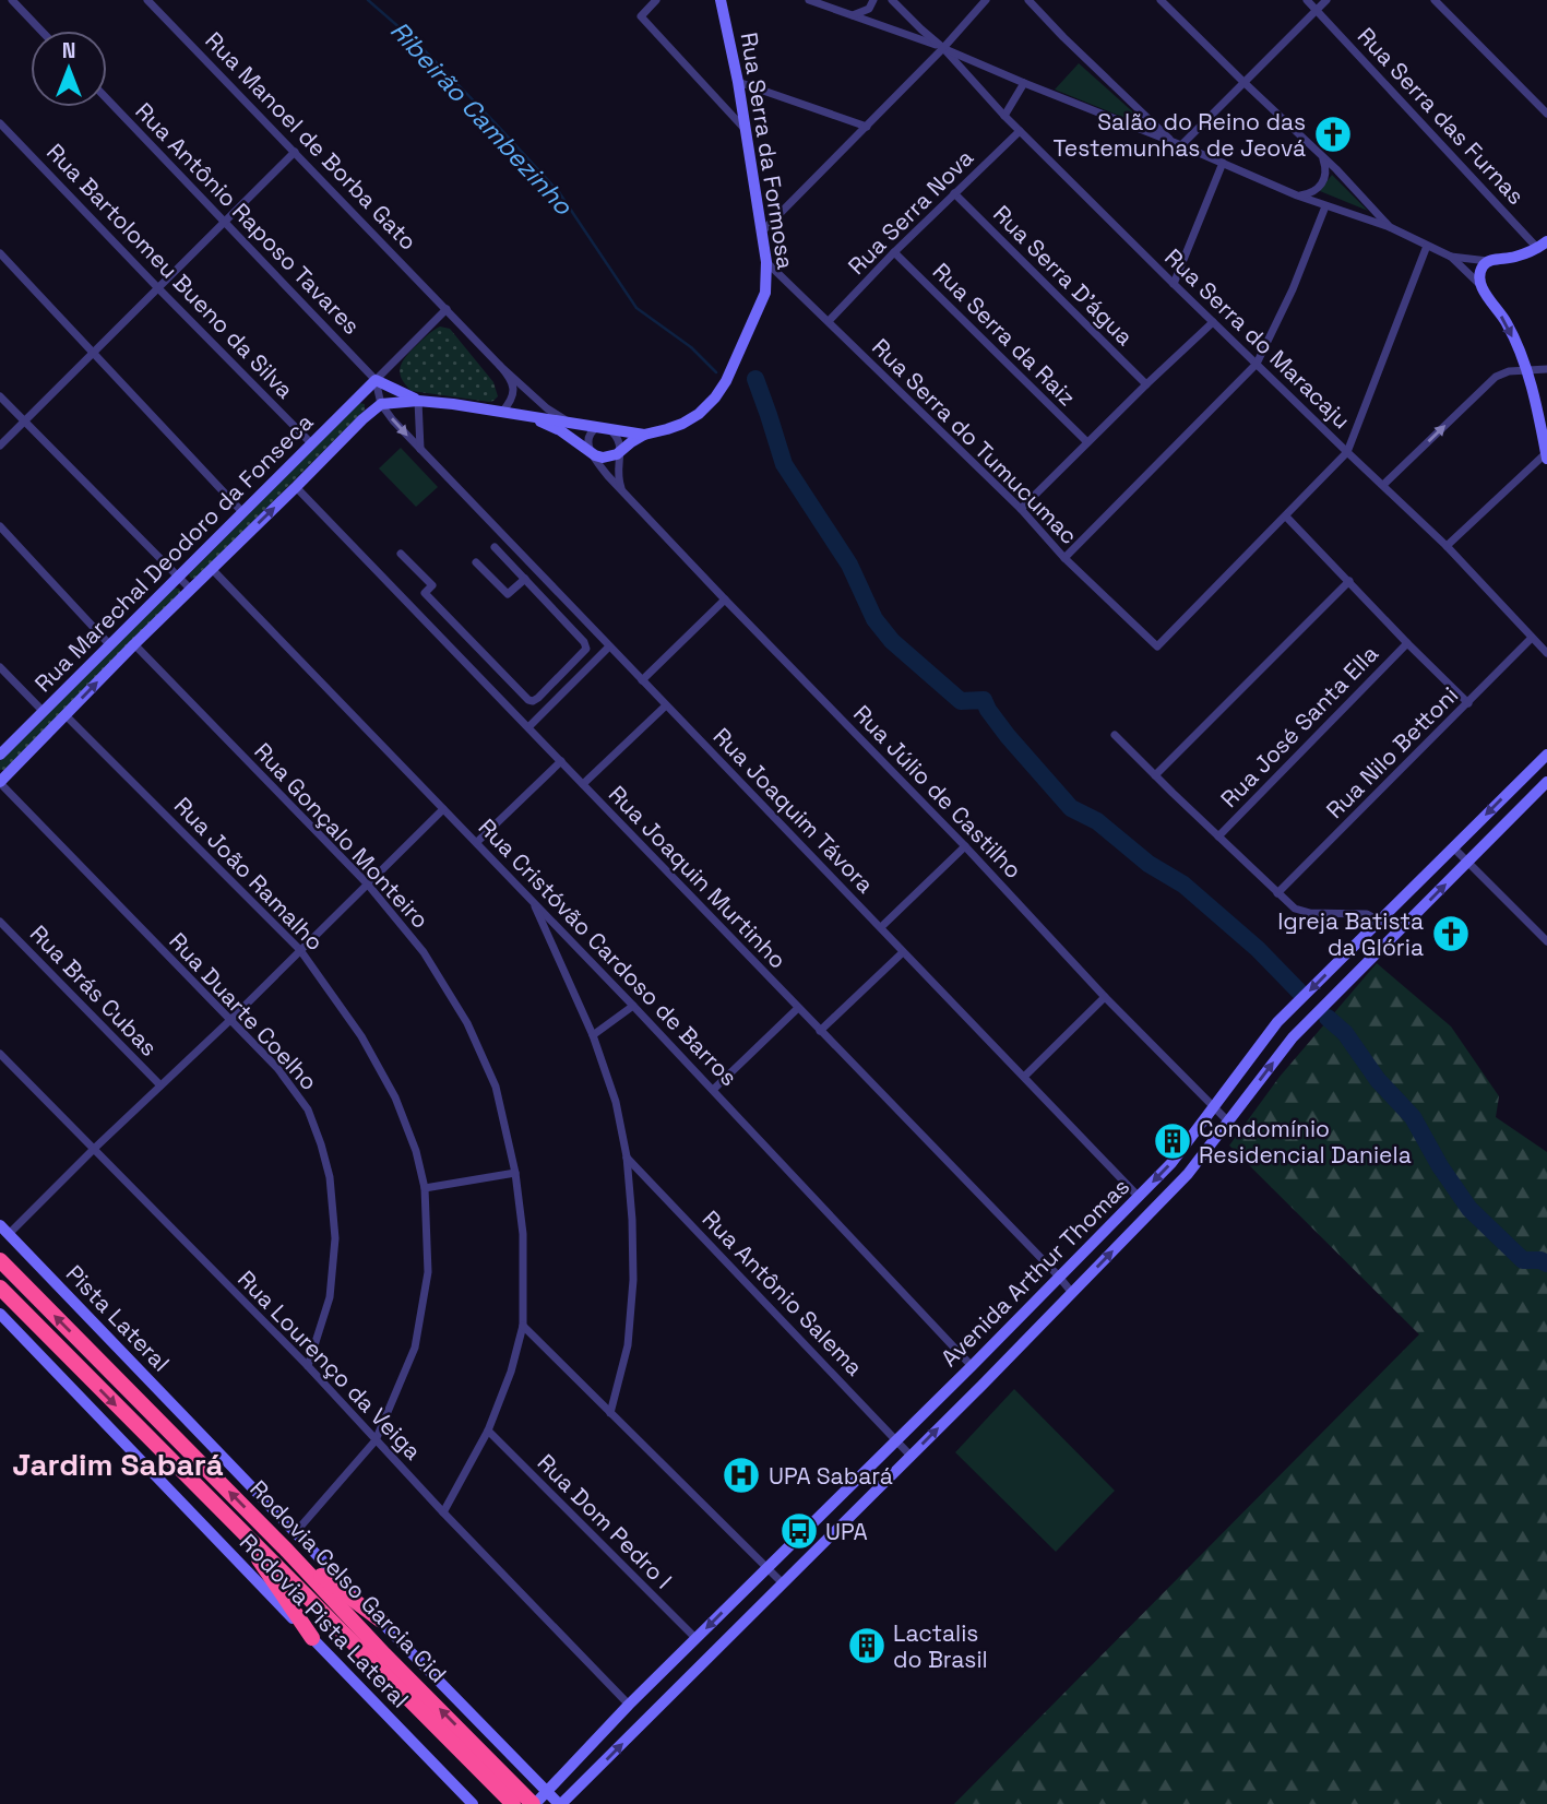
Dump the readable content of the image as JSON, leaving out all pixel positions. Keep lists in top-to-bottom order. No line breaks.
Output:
{"streets":{"highway":["Rodovia Celso Garcia Cid"],"main road":["Rua Serra da Formosa","Rua Marechal Deodoro da Fonseca","Avenida Arthur Thomas","Pista Lateral","Rodovia Pista Lateral"],"street":["Rua Serra das Furnas","Rua Manoel de Borba Gato","Rua Serra Nova","Rua Antônio Raposo Tavares","Rua Bartolomeu Bueno da Silva","Rua Serra D'água","Rua Serra da Raiz","Rua Serra do Maracaju","Rua Serra do Tumucumac","Rua José Santa Ella","Rua Nilo Bettoni","Rua Júlio de Castilho","Rua Joaquim Távora","Rua Gonçalo Monteiro","Rua João Ramalho","Rua Joaquin Murtinho","Rua Cristóvão Cardoso de Barros","Rua Brás Cubas","Rua Duarte Coelho","Rua Antônio Salema","Rua Lourenço da Veiga","Rua Dom Pedro I"]},"crossings":[["Rua Serra da Formosa","Rua Antônio Raposo Tavares"],["Rua Serra da Formosa","Rua Serra do Tumucumac"],["Rua Serra da Formosa","Rua Marechal Deodoro da Fonseca"],["Rua Serra da Formosa","Rua Júlio de Castilho"],["Rua Serra da Formosa","Rua Joaquim Távora"],["Rua Serra Nova","Rua Serra D'água"],["Rua Serra Nova","Rua Serra da Raiz"],["Rua Serra Nova","Rua Serra do Maracaju"],["Rua Serra Nova","Rua Serra do Tumucumac"],["Rua Antônio Raposo Tavares","Rua Marechal Deodoro da Fonseca"],["Rua Antônio Raposo Tavares","Rua Joaquim Távora"],["Rua Bartolomeu Bueno da Silva","Rua Marechal Deodoro da Fonseca"],["Rua Serra do Maracaju","Rua Nilo Bettoni"],["Rua Marechal Deodoro da Fonseca","Rua Joaquim Távora"],["Rua Júlio de Castilho","Avenida Arthur Thomas"],["Rua Joaquim Távora","Avenida Arthur Thomas"],["Rua Gonçalo Monteiro","Rua Lourenço da Veiga"],["Rua Gonçalo Monteiro","Rua Dom Pedro I"],["Rua João Ramalho","Rua Lourenço da Veiga"],["Rua João Ramalho","Rodovia Pista Lateral"],["Rua Joaquin Murtinho","Avenida Arthur Thomas"],["Rua Cristóvão Cardoso de Barros","Avenida Arthur Thomas"],["Rua Duarte Coelho","Rua Lourenço da Veiga"],["Avenida Arthur Thomas","Rua Antônio Salema"],["Avenida Arthur Thomas","Rua Lourenço da Veiga"],["Avenida Arthur Thomas","Rua Dom Pedro I"],["Avenida Arthur Thomas","Rodovia Celso Garcia Cid"],["Avenida Arthur Thomas","Rodovia Pista Lateral"],["Pista Lateral","Rodovia Pista Lateral"]],"districts":["Jardim Sabará"],"water":["Ribeirão Cambezinho"],"places":{"church":["Salão do Reino das Testemunhas de Jeová","Igreja Batista da Glória"],"building":["Condomínio Residencial Daniela","Lactalis do Brasil"],"hospital":["UPA Sabará"],"bus stop":["UPA"]},"north":"top"}
